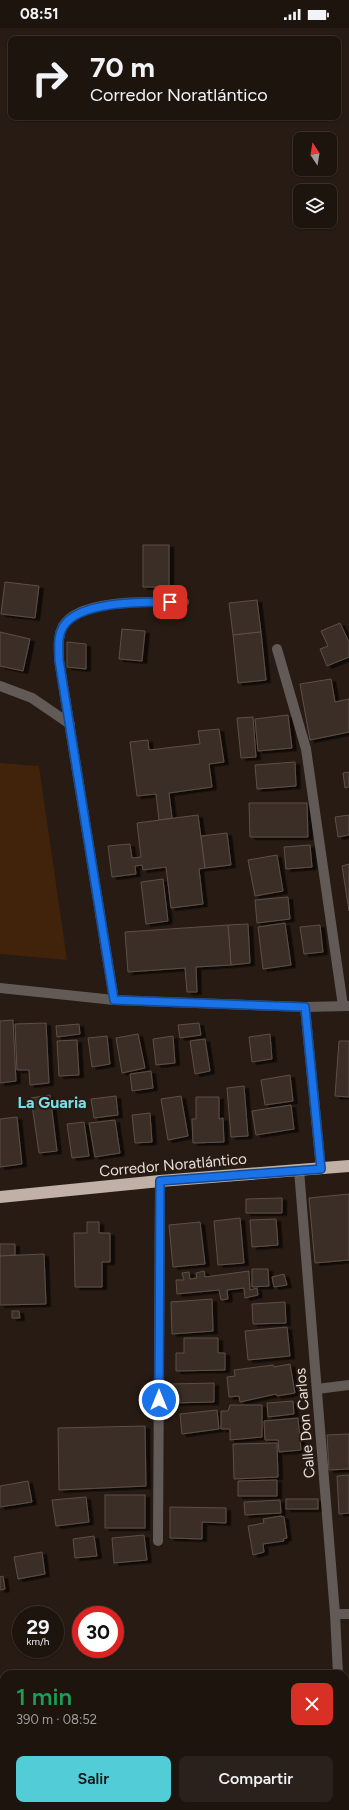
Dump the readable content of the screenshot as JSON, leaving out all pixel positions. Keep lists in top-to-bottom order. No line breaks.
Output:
{"streets":{"highway":["Corredor Noratlántico"],"street":["Calle Don Carlos"]},"crossings":[["Corredor Noratlántico","Calle Don Carlos"]],"districts":["La Guaria"],"north":"top","page":{"status":"08:51","turn":["70 m","Corredor Noratlántico"],"speed":"29 km/h","limit":"30","heading":["1 min","390 m · 08:52"],"buttons":["Salir","Compartir"]}}
